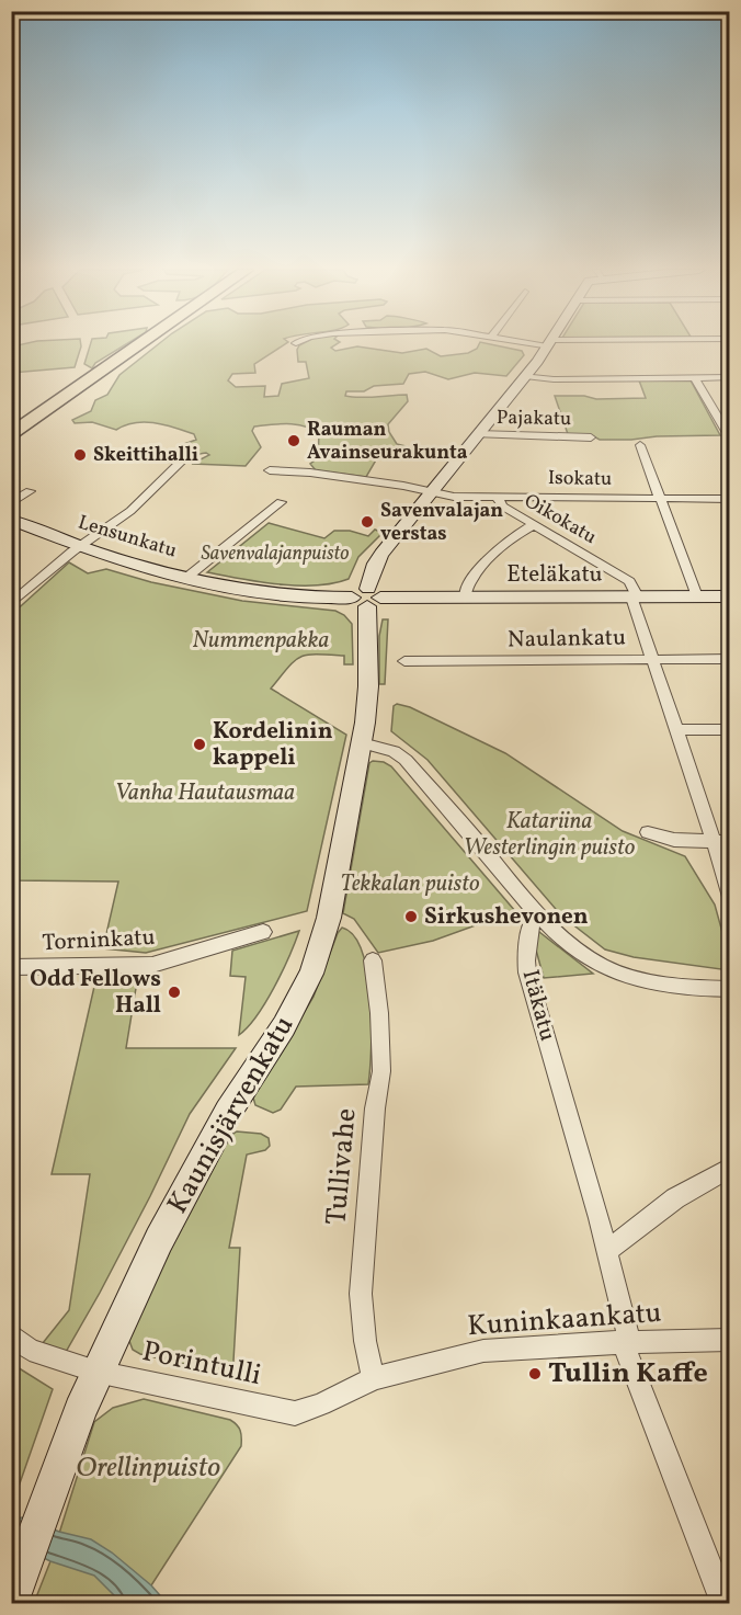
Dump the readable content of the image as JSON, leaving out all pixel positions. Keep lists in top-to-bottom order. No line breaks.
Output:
{"streets":{"main road":["Lensunkatu","Eteläkatu","Kaunisjärvenkatu"],"street":["Pajakatu","Isokatu","Oikokatu","Naulankatu","Torninkatu","Itäkatu","Tullivahe","Kuninkaankatu","Porintulli"]},"crossings":[["Isokatu","Oikokatu"],["Oikokatu","Eteläkatu"],["Lensunkatu","Eteläkatu"],["Lensunkatu","Kaunisjärvenkatu"],["Eteläkatu","Kaunisjärvenkatu"],["Itäkatu","Kuninkaankatu"],["Kaunisjärvenkatu","Porintulli"],["Tullivahe","Kuninkaankatu"],["Kuninkaankatu","Porintulli"]],"parks":["Savenvalajanpuisto","Nummenpakka","Vanha Hautausmaa","Katariina Westerlingin puisto","Tekkalan puisto","Orellinpuisto"],"places":["Rauman Avainseurakunta","Skeittihalli","Savenvalajan verstas","Kordelinin kappeli","Sirkushevonen","Odd Fellows Hall","Tullin Kaffe"]}
